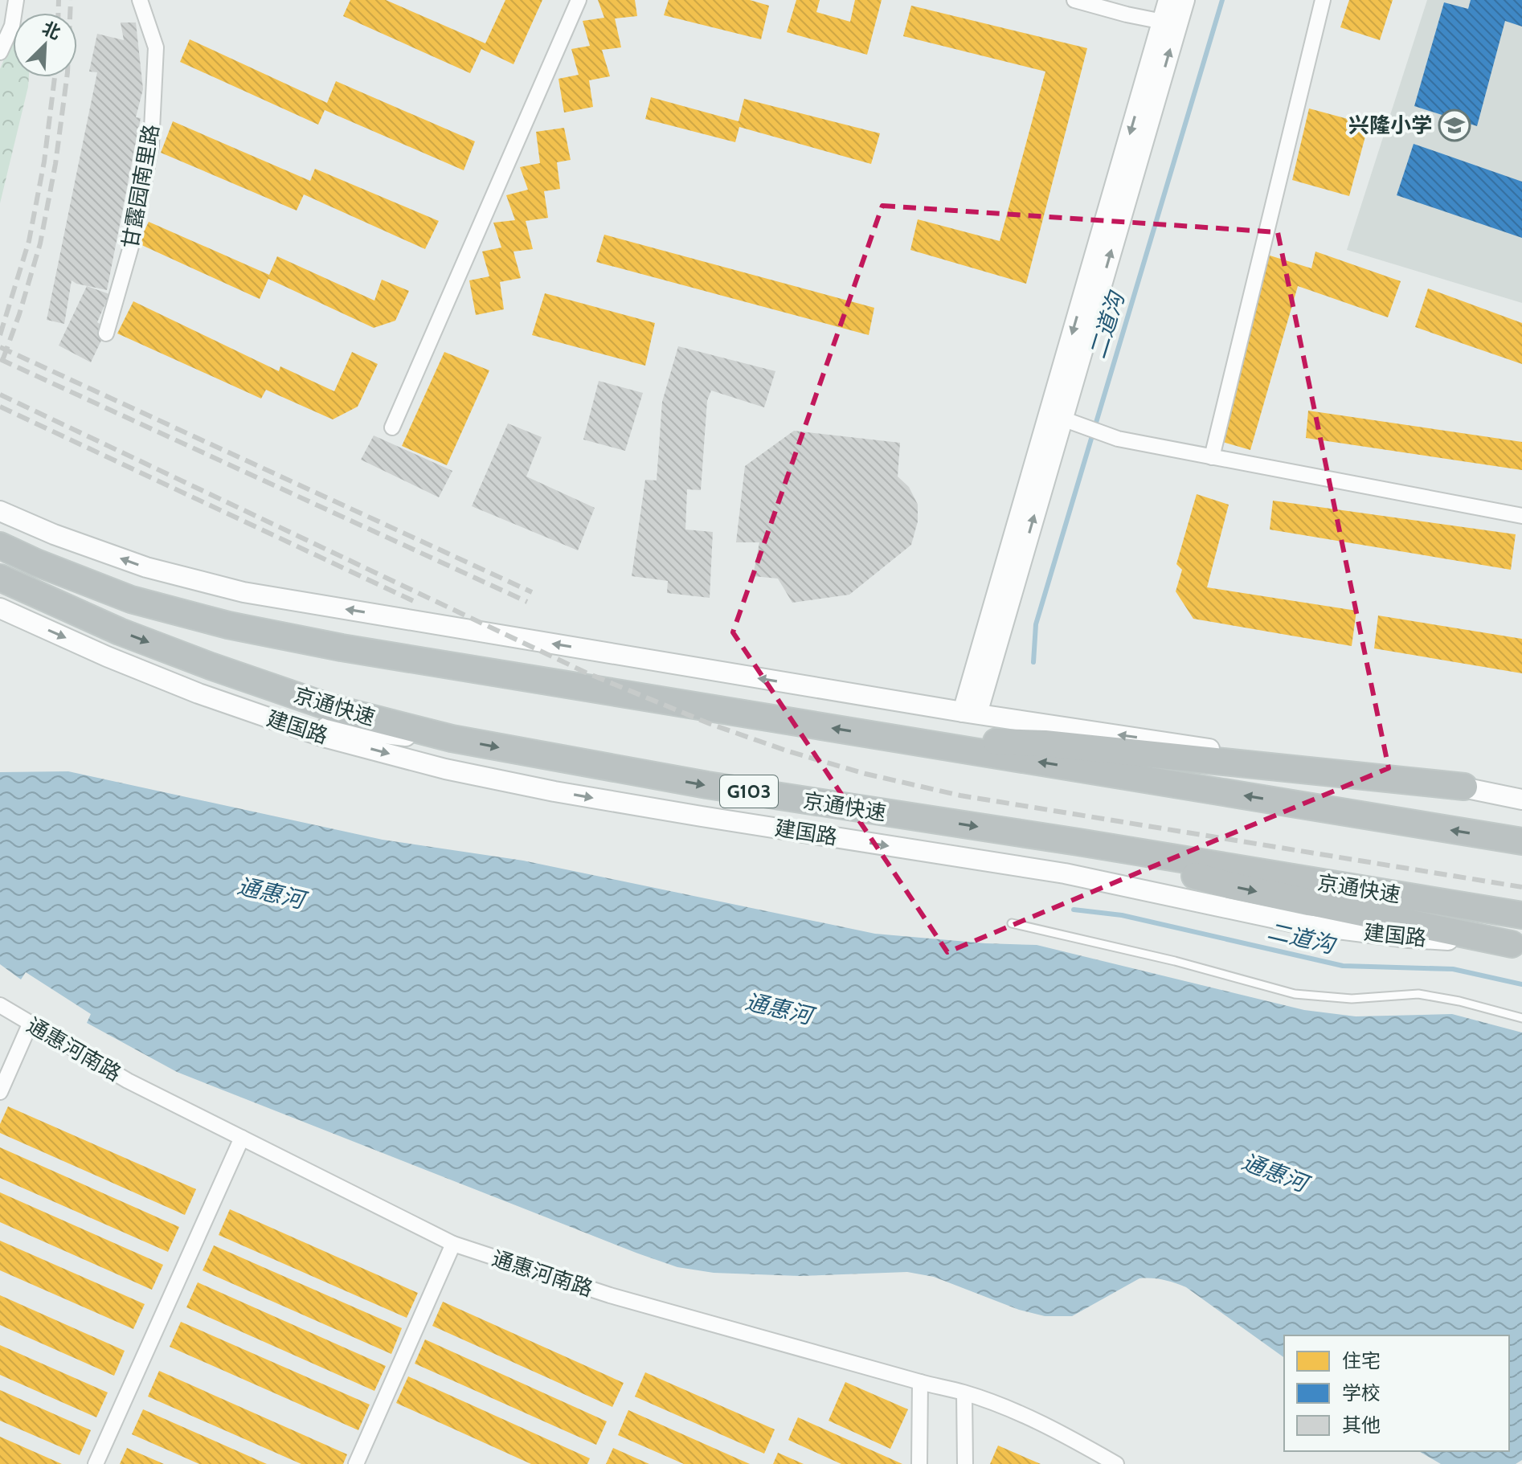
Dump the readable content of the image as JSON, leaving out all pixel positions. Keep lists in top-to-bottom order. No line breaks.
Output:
{"streets":{"highway":["京通快速","G103"],"main road":["建国路"],"street":["甘露园南里路","通惠河南路"]},"water":["二道沟","通惠河"],"places":{"school or university":["兴隆小学"]},"legend":["住宅","学校","其他"],"north":"top right"}
